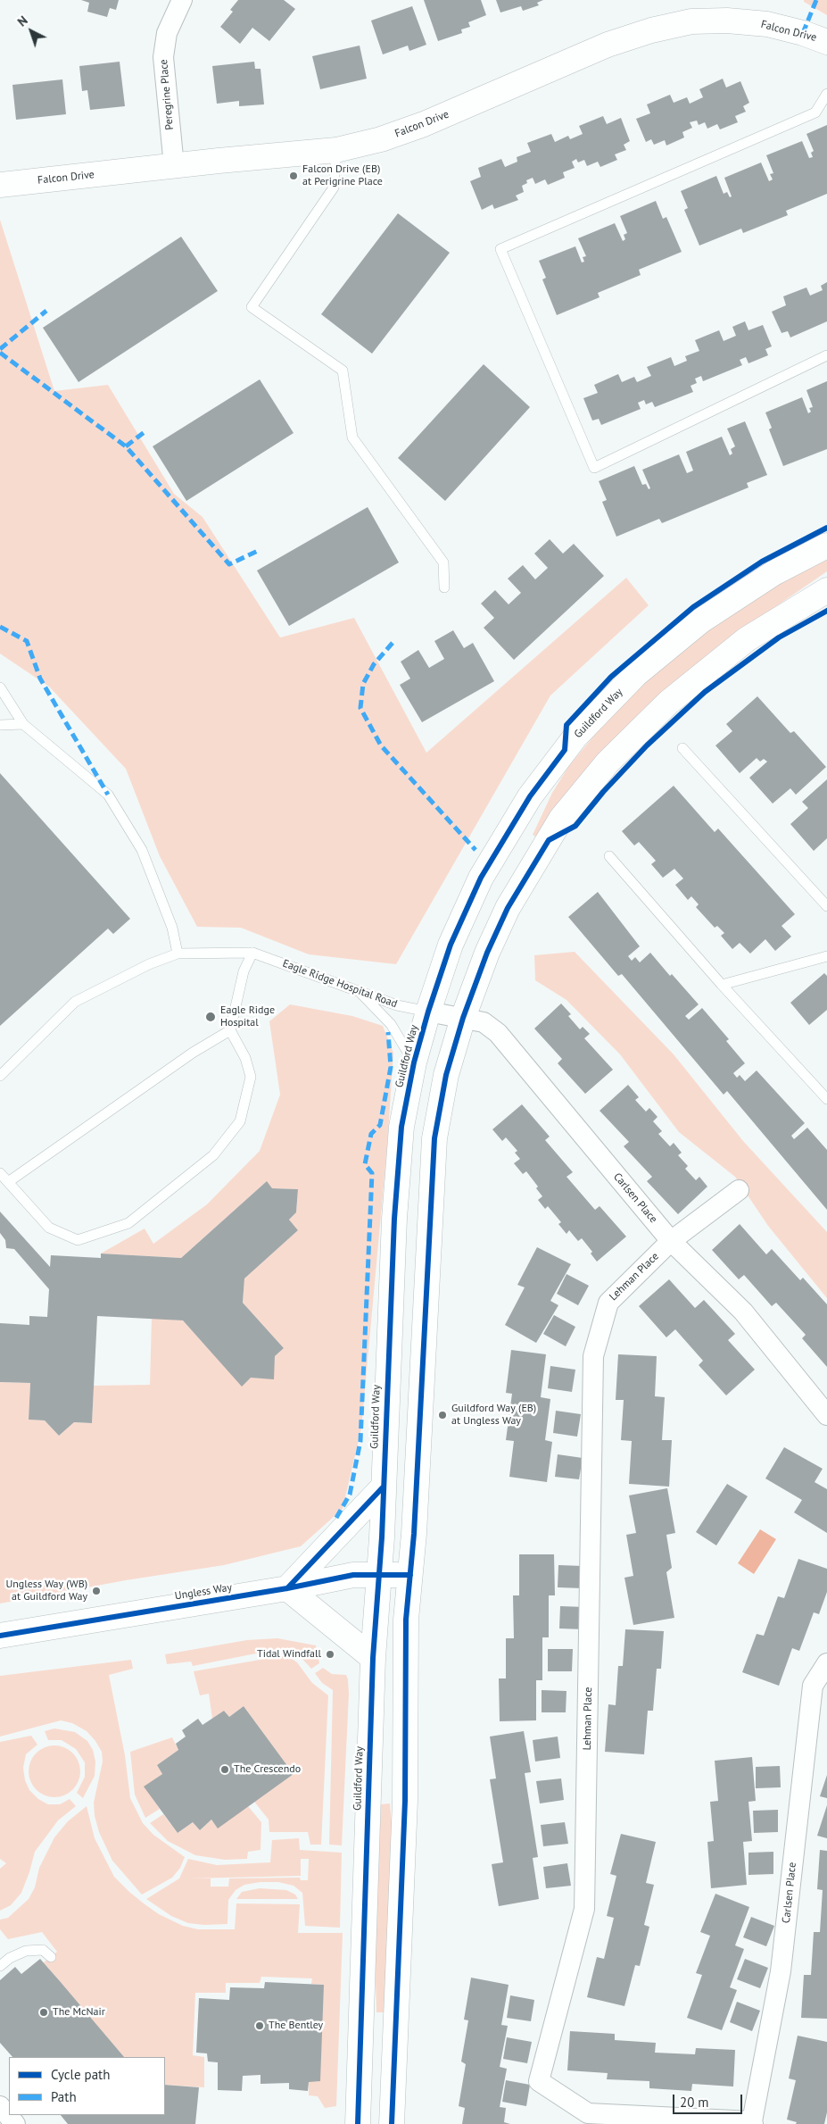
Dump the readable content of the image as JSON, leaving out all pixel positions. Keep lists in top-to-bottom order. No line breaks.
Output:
{"streets":{"main road":["Falcon Drive","Guildford Way","Ungless Way"],"street":["Peregrine Place","Carlsen Place","Lehman Place"],"lane":["Eagle Ridge Hospital Road"]},"crossings":[["Falcon Drive","Peregrine Place"],["Guildford Way","Eagle Ridge Hospital Road"],["Guildford Way","Carlsen Place"],["Guildford Way","Ungless Way"],["Eagle Ridge Hospital Road","Carlsen Place"],["Carlsen Place","Lehman Place"]],"places":["Falcon Drive (EB) at Perigrine Place","Eagle Ridge Hospital","Guildford Way (EB) at Ungless Way","Ungless Way (WB) at Guildford Way","Tidal Windfall","The Crescendo","The McNair","The Bentley"],"legend":["Cycle path","Path"],"scale_bar":"20 m","north":"top left"}
